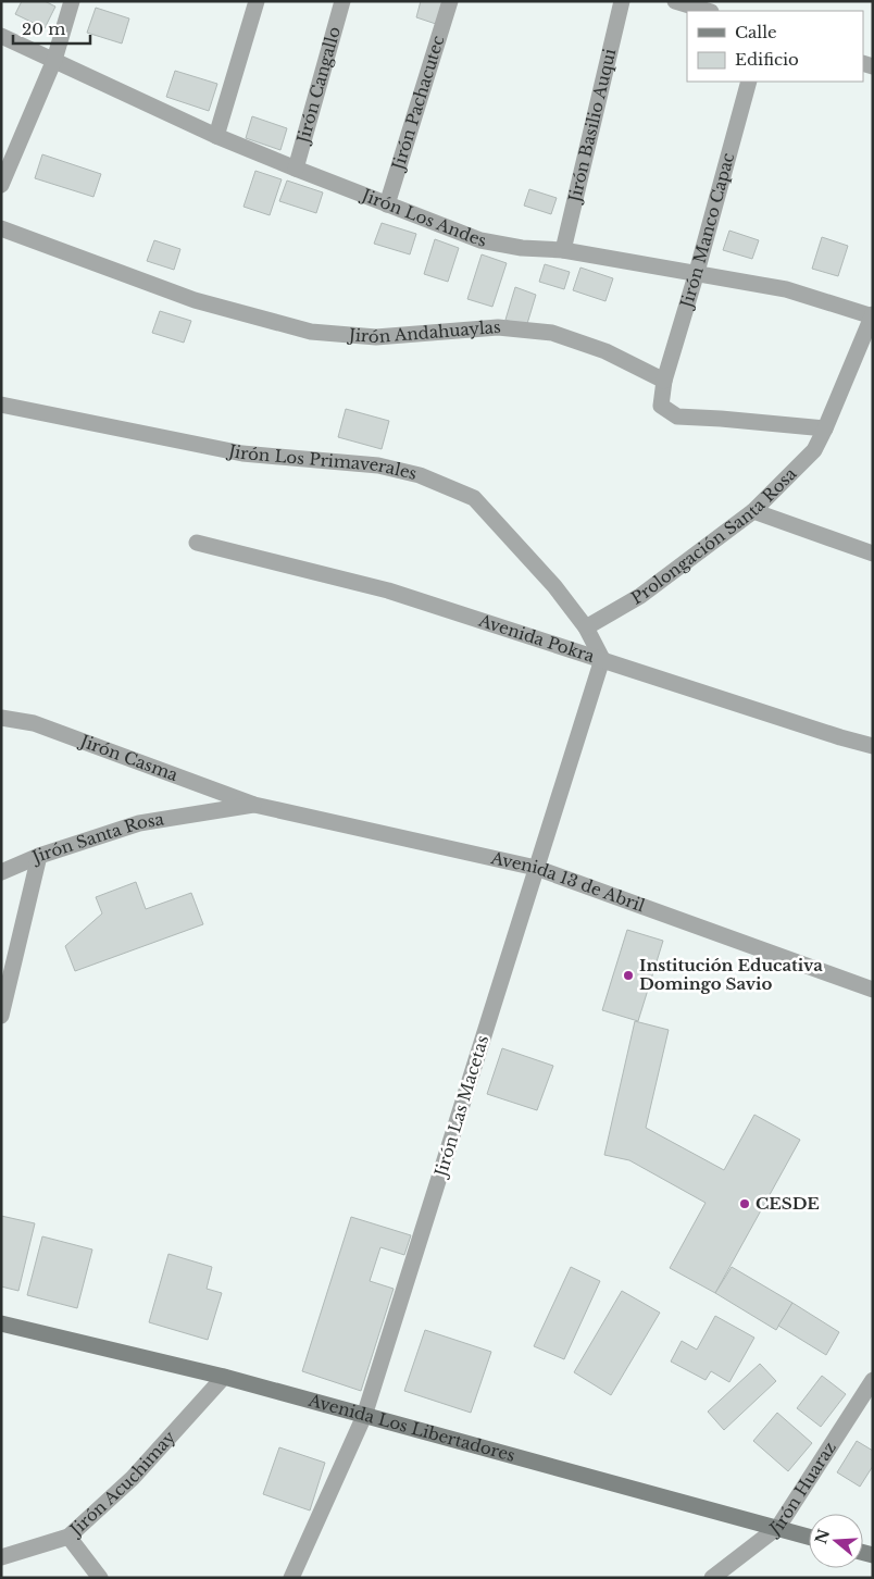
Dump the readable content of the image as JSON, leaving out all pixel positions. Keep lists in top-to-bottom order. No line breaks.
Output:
{"streets":{"street":["Jirón Cangallo","Jirón Pachacutec","Jirón Basilio Auqui","Jirón Los Andes","Jirón Manco Capac","Jirón Andahuaylas","Jirón Los Primaverales","Prolongación Santa Rosa","Avenida Pokra","Jirón Casma","Jirón Santa Rosa","Avenida 13 de Abril","Jirón Las Macetas","Avenida Los Libertadores","Jirón Acuchimay","Jirón Huaraz"]},"crossings":[["Jirón Cangallo","Jirón Los Andes"],["Jirón Pachacutec","Jirón Los Andes"],["Jirón Basilio Auqui","Jirón Los Andes"],["Jirón Los Andes","Jirón Manco Capac"],["Jirón Los Andes","Prolongación Santa Rosa"],["Jirón Manco Capac","Jirón Andahuaylas"],["Jirón Los Primaverales","Prolongación Santa Rosa"],["Avenida Pokra","Jirón Las Macetas"],["Jirón Casma","Jirón Santa Rosa"],["Jirón Casma","Avenida 13 de Abril"],["Jirón Santa Rosa","Avenida 13 de Abril"],["Avenida 13 de Abril","Jirón Las Macetas"],["Jirón Las Macetas","Avenida Los Libertadores"],["Avenida Los Libertadores","Jirón Acuchimay"],["Avenida Los Libertadores","Jirón Huaraz"]],"places":["Institución Educativa Domingo Savio","CESDE"],"legend":["Calle","Edificio"],"scale_bar":"20 m","north":"left"}
